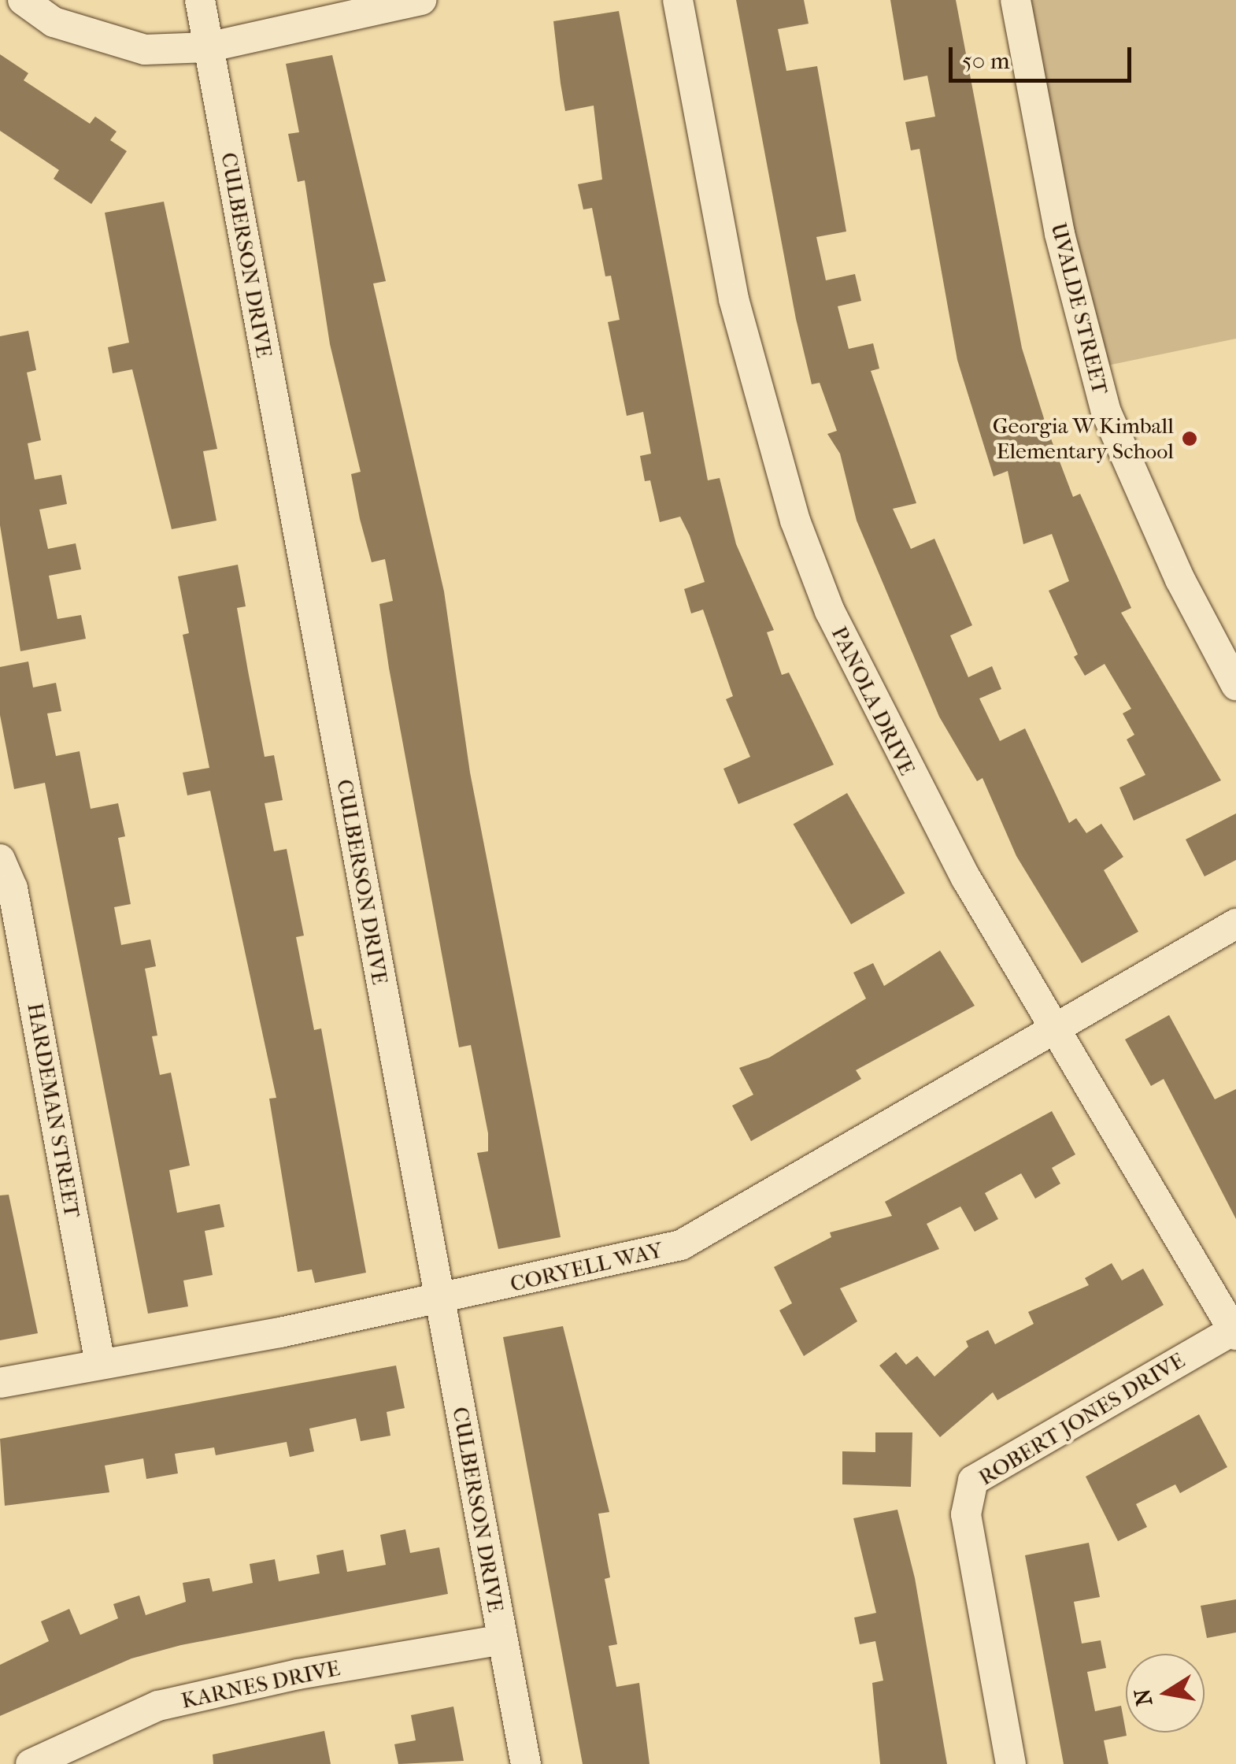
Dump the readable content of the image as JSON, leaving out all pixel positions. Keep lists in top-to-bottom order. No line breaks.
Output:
{"streets":{"street":["CULBERSON DRIVE","UVALDE STREET","PANOLA DRIVE","HARDEMAN STREET","CORYELL WAY","ROBERT JONES DRIVE","KARNES DRIVE"]},"crossings":[["CULBERSON DRIVE","CORYELL WAY"],["CULBERSON DRIVE","KARNES DRIVE"],["PANOLA DRIVE","CORYELL WAY"],["PANOLA DRIVE","ROBERT JONES DRIVE"],["HARDEMAN STREET","CORYELL WAY"]],"places":["Georgia W Kimball Elementary School"],"scale_bar":"50 m","north":"left"}
